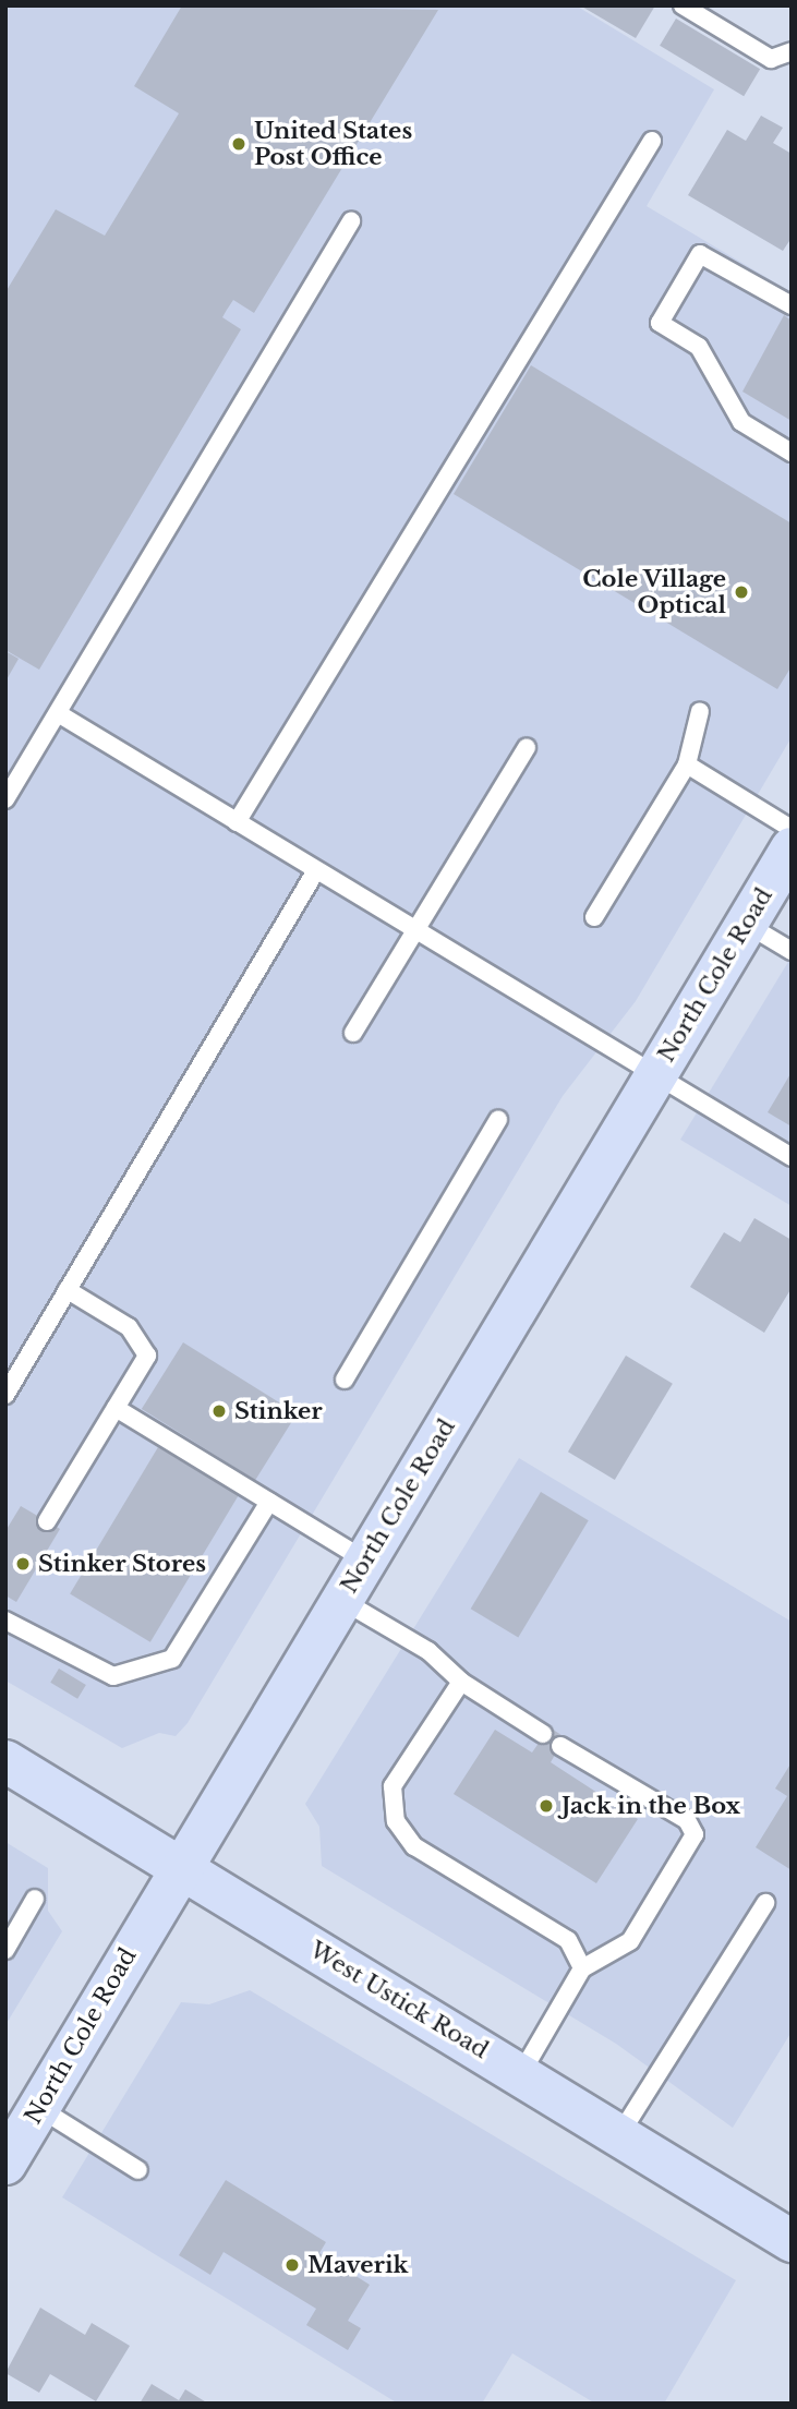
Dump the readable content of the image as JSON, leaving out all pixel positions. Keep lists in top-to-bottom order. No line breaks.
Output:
{"streets":{"main road":["North Cole Road","West Ustick Road"]},"crossings":[["North Cole Road","West Ustick Road"]],"places":["United States Post Office","Cole Village Optical","Stinker","Stinker Stores","Jack in the Box","Maverik"]}
